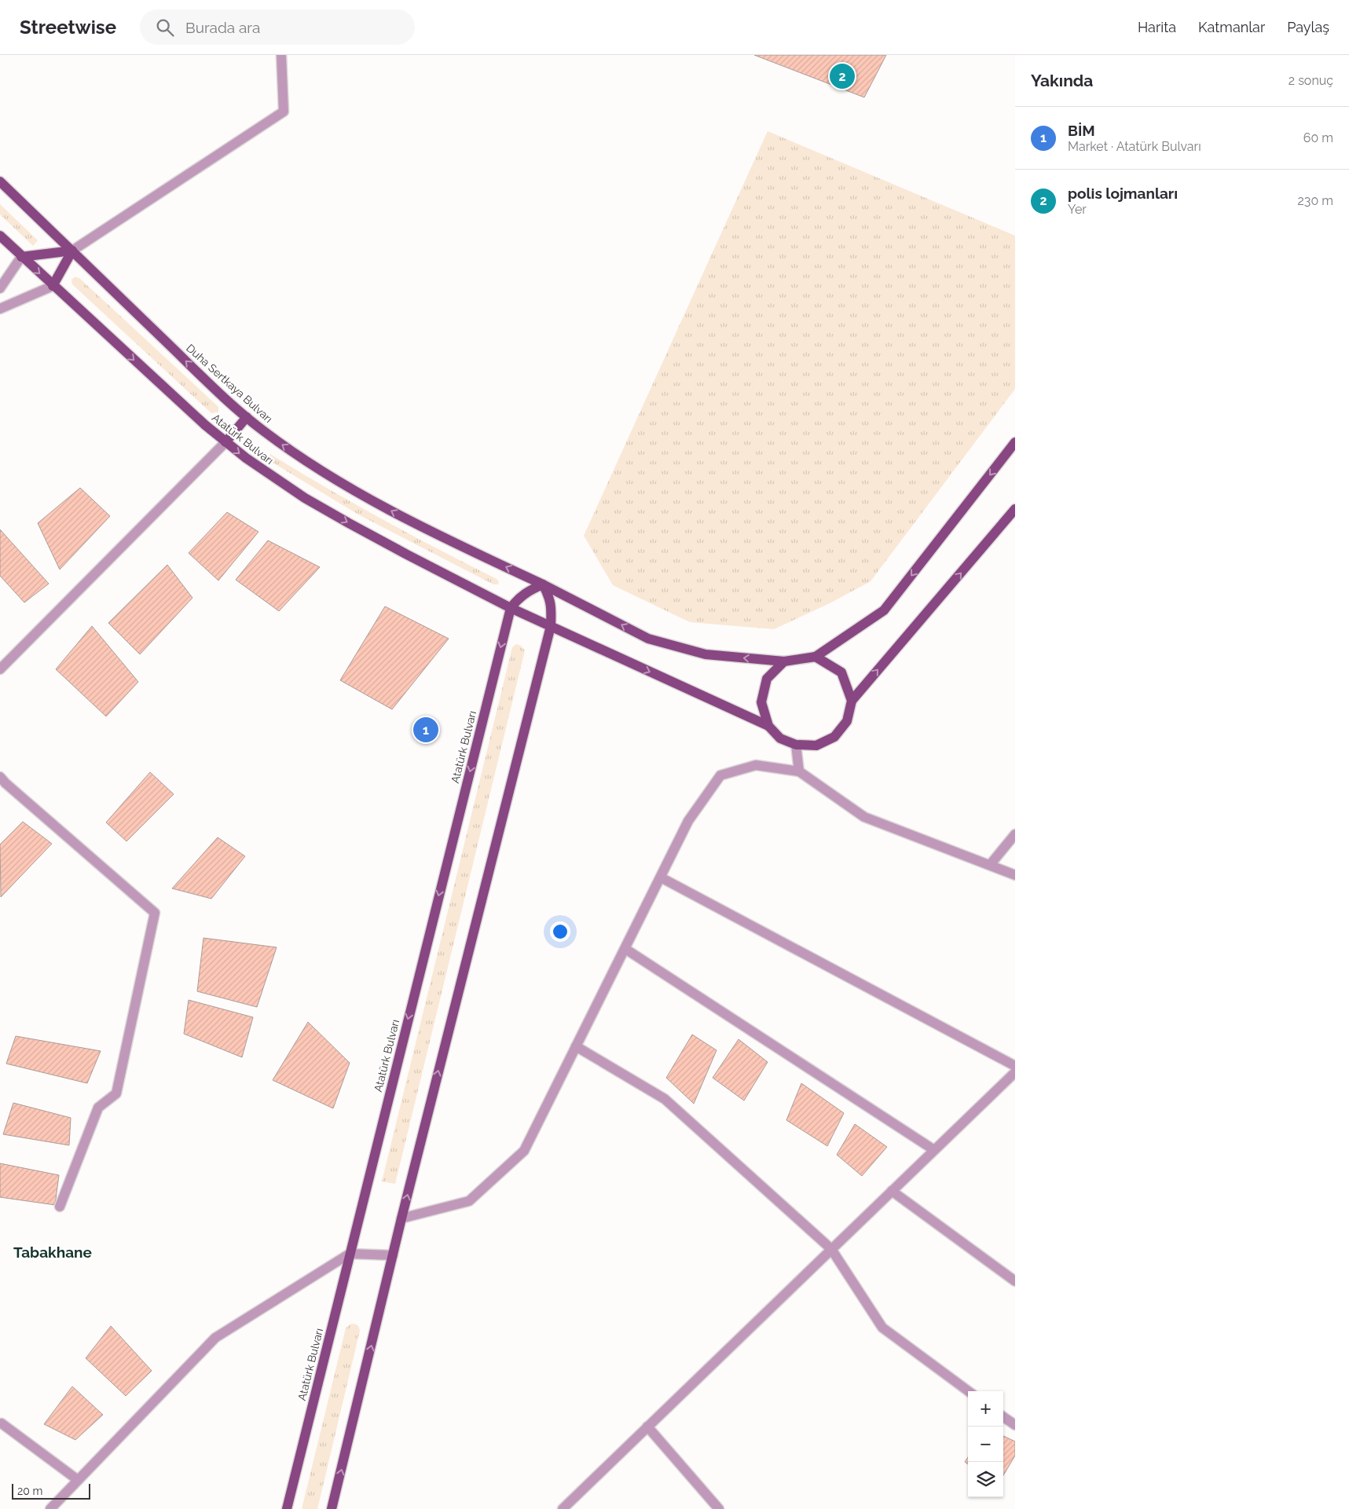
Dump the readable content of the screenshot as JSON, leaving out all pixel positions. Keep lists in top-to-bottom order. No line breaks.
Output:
{"streets":{"main road":["Duha Sertkaya Bulvarı","Atatürk Bulvarı"]},"crossings":[["Duha Sertkaya Bulvarı","Atatürk Bulvarı"]],"one_way":["Duha Sertkaya Bulvarı","Atatürk Bulvarı"],"districts":["Tabakhane"],"scale_bar":"20 m","page":{"header":"Streetwise","search":"Burada ara","nav":["Harita","Katmanlar","Paylaş"],"heading":["Yakında","2 sonuç"],"pins":["2","1"],"list":[{"mark":"1","name":"BİM","note":"Market · Atatürk Bulvarı","value":"60 m"},{"mark":"2","name":"polis lojmanları","note":"Yer","value":"230 m"}],"map_buttons":["+","−"],"scale":"20 m"}}
